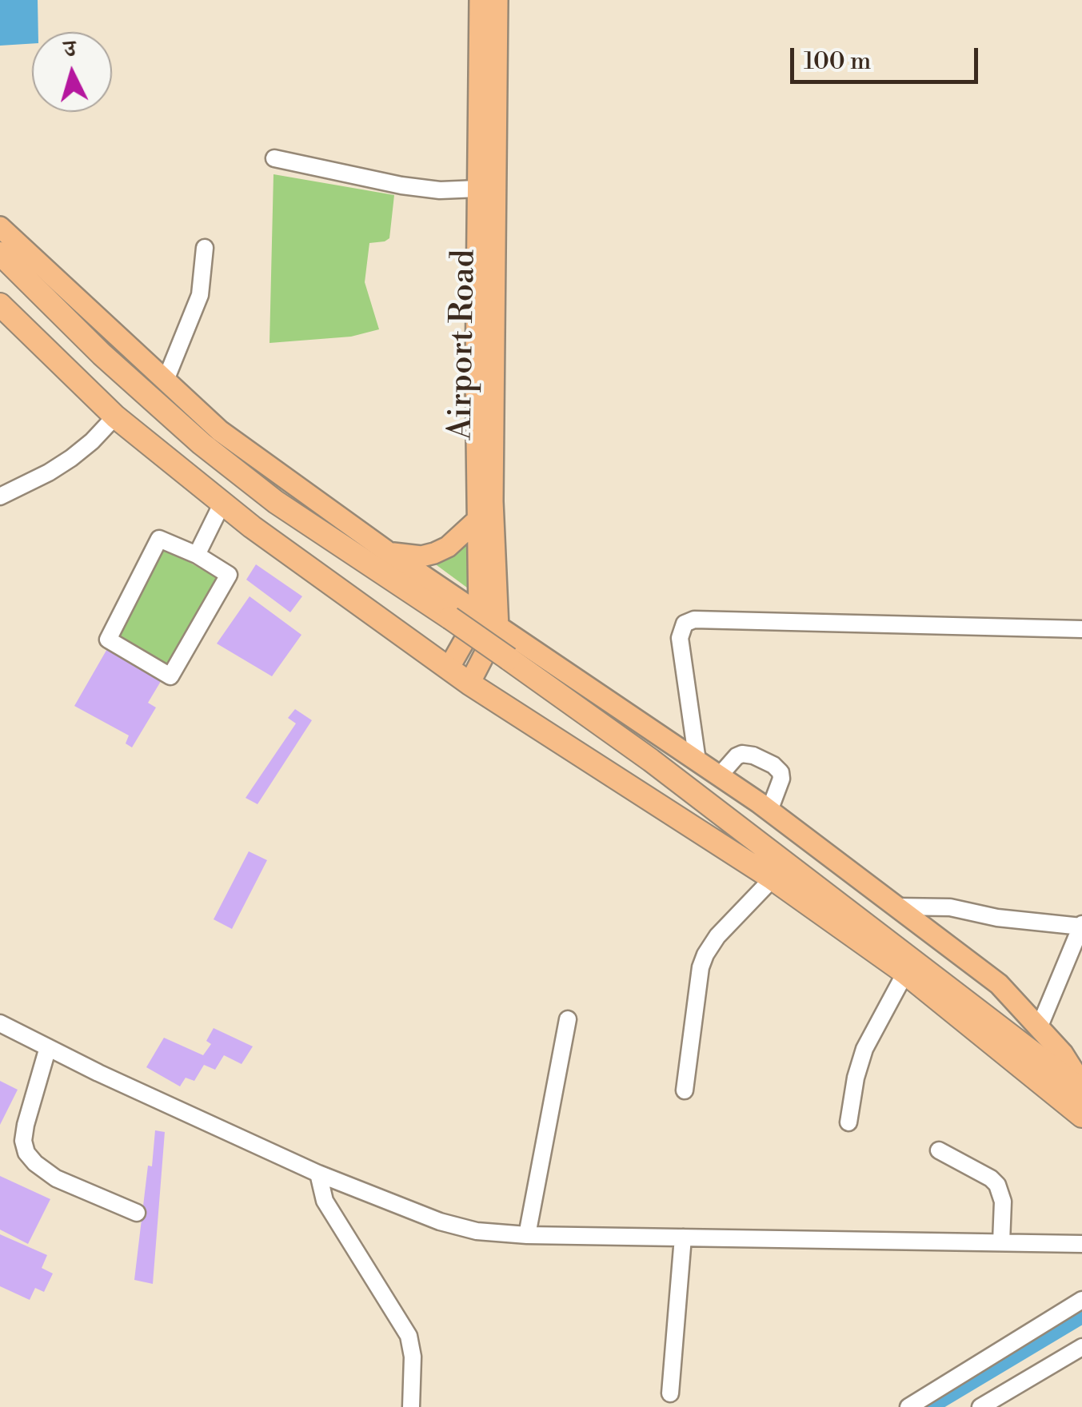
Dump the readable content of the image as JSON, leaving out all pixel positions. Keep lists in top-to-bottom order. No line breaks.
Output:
{"streets":{"main road":["Airport Road"]},"scale_bar":"100 m","north":"top"}
